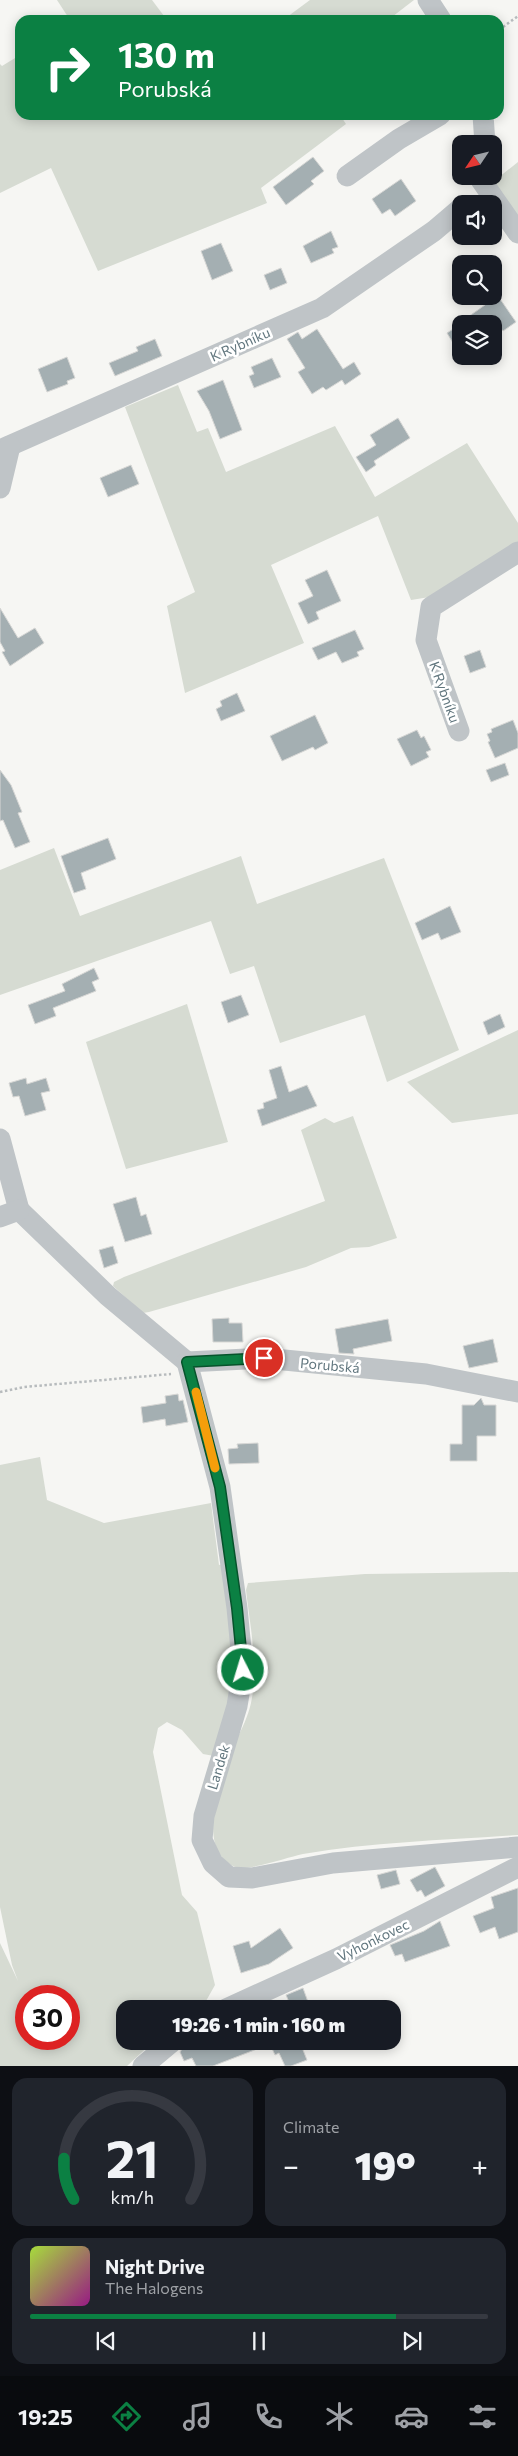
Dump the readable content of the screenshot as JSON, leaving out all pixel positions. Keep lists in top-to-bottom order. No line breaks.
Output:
{"streets":{"street":["K Rybníku","Porubská","Landek","Vyhonkovec"]},"crossings":[["Porubská","Landek"]],"north":"bottom left","page":{"turn":["130 m","Porubská"],"limit":"30","trip":"19:26 · 1 min · 160 m","tile":"Climate","heat":["−","19°","+"],"song":["Night Drive","The Halogens"],"tabs":"19:25","gauge":["21","km/h"]}}
